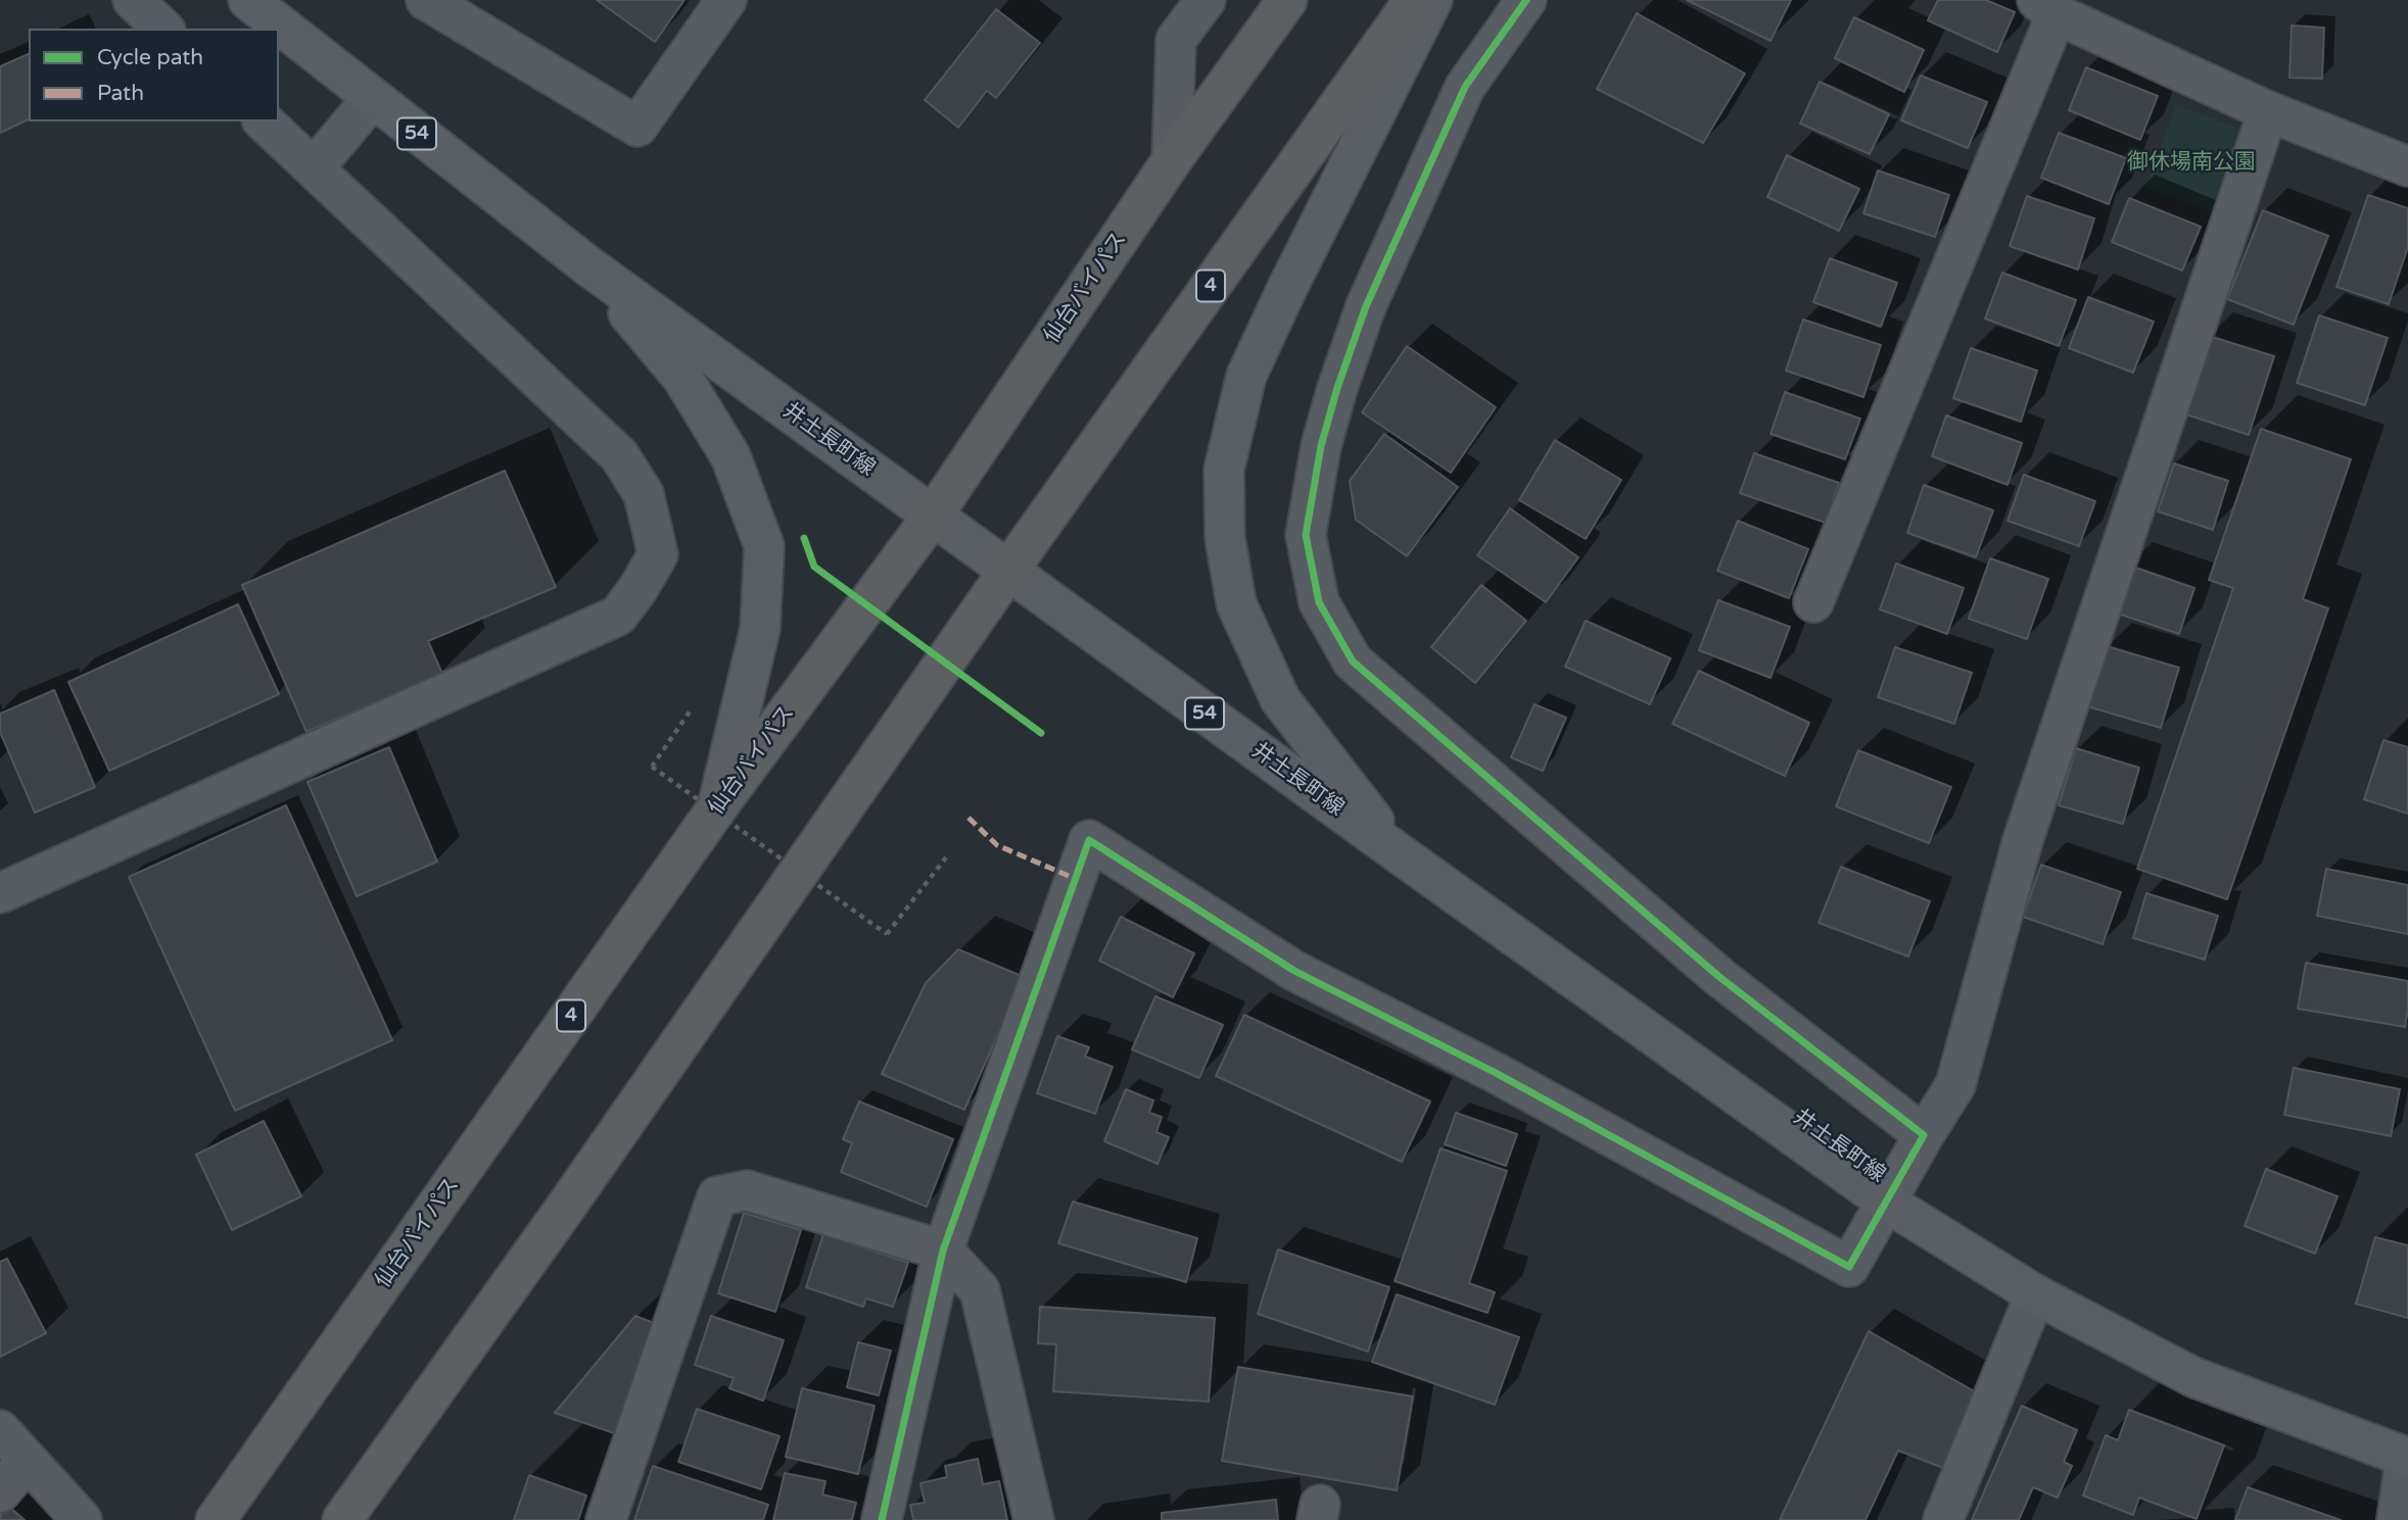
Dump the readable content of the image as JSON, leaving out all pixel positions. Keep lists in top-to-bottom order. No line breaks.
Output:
{"streets":{"highway":["4","仙台バイパス"],"main road":["54","井土長町線"]},"crossings":[["4","井土長町線"],["仙台バイパス","井土長町線"]],"parks":["御休場南公園"],"legend":["Cycle path","Path"]}
